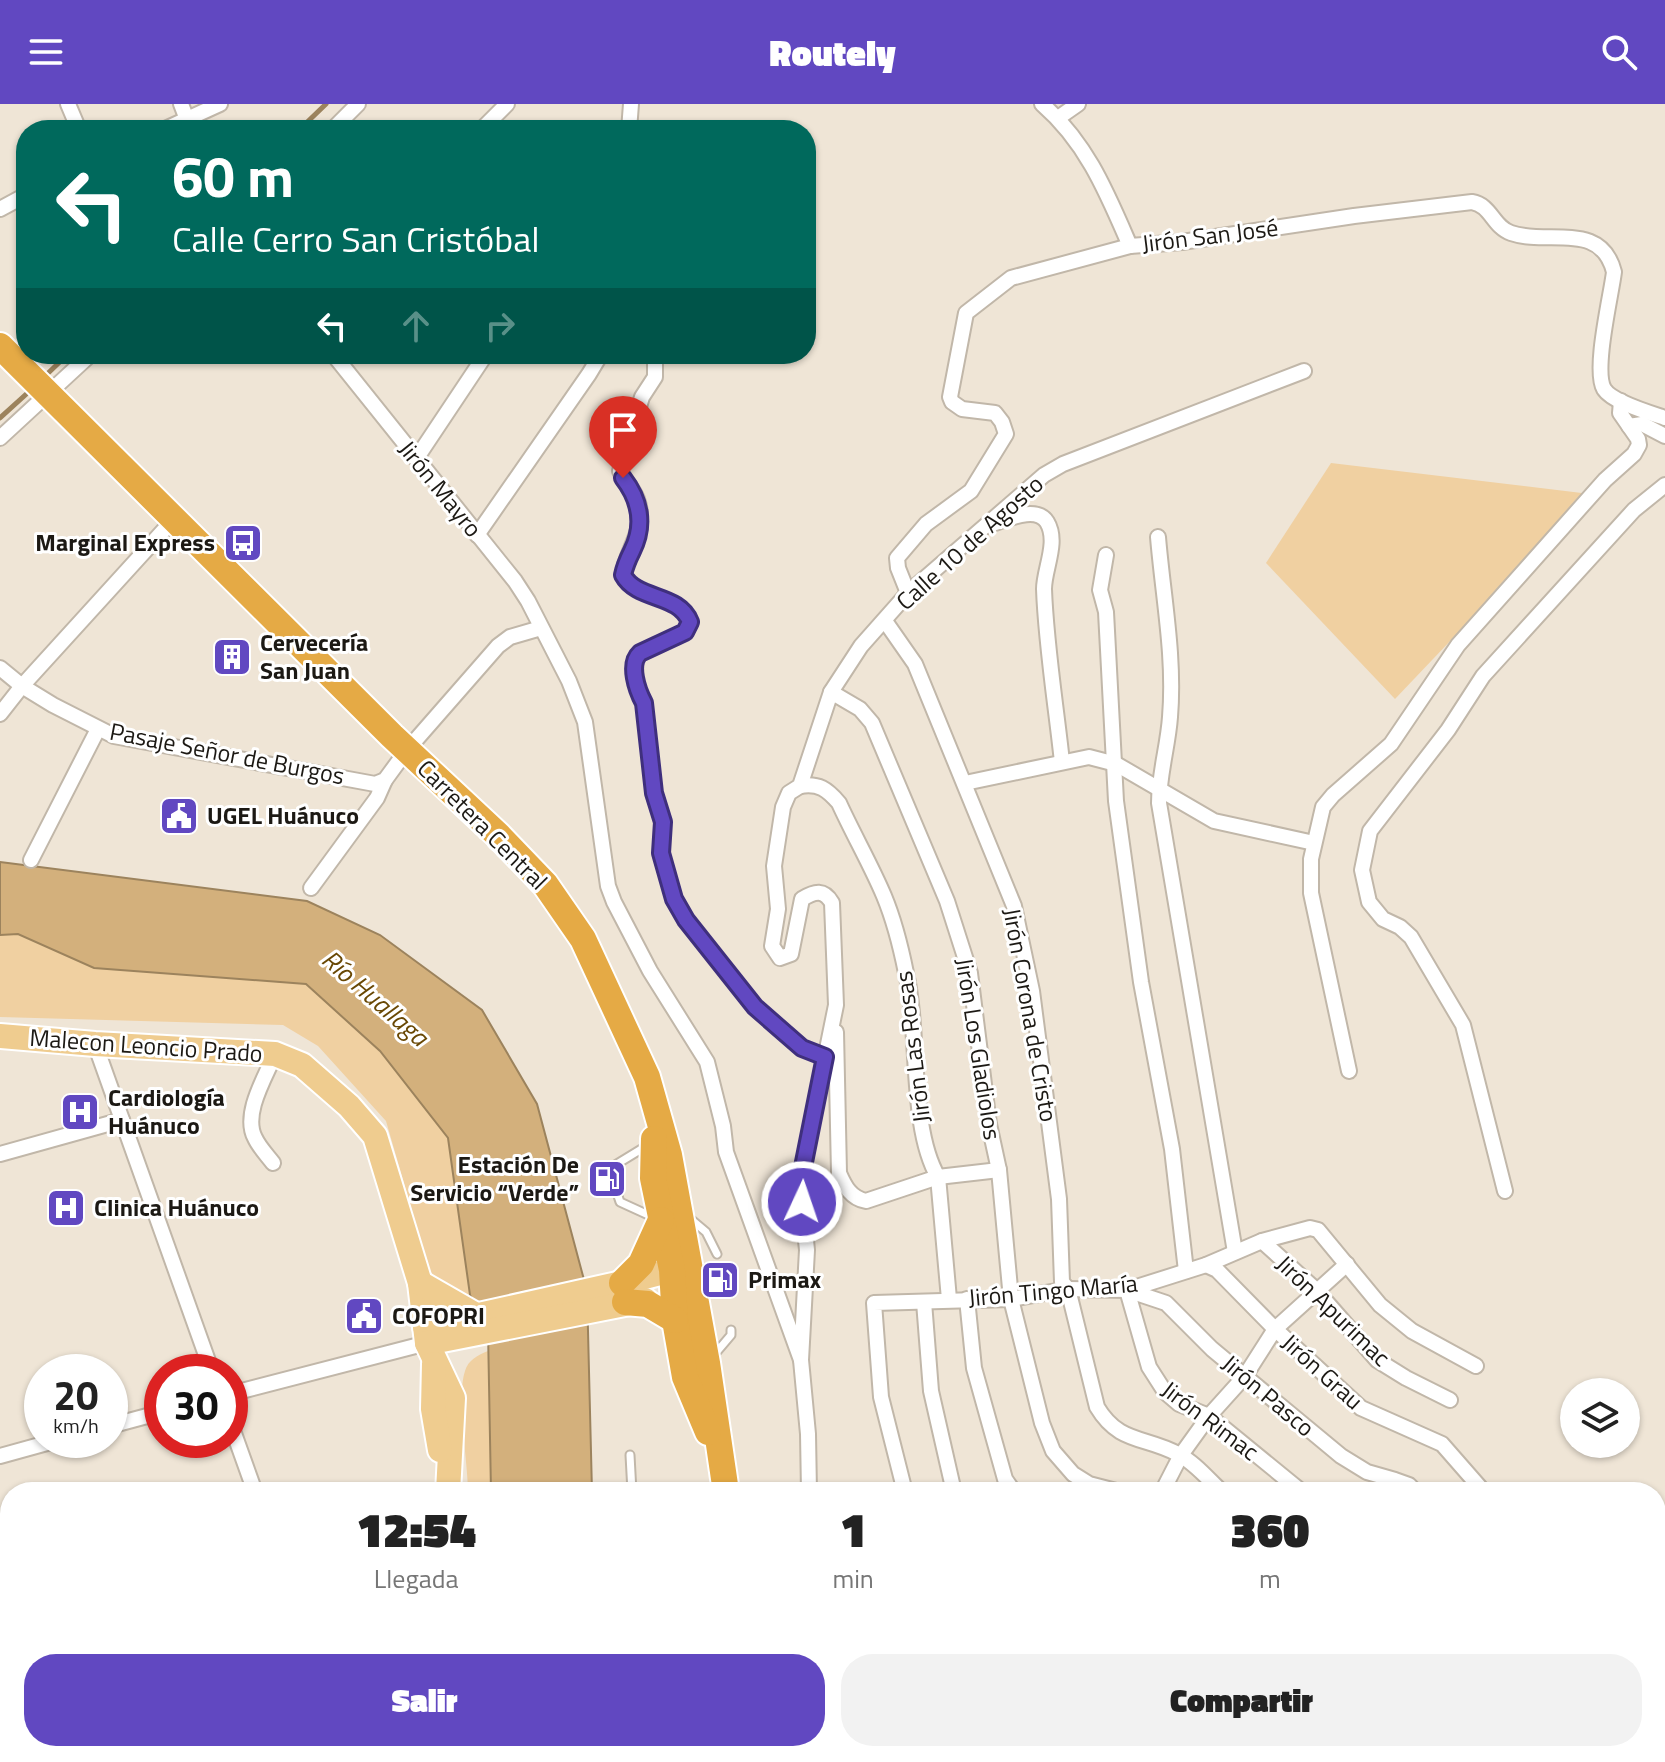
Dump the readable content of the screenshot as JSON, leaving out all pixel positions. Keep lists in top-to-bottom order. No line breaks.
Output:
{"streets":{"highway":["Carretera Central"],"main road":["Malecon Leoncio Prado"],"street":["Jirón San José","Jirón Mayro","Calle 10 de Agosto","Pasaje Señor de Burgos","Jirón Corona de Cristo","Jirón Las Rosas","Jirón Los Gladiolos","Jirón Tingo María","Jirón Apurimac","Jirón Grau","Jirón Pasco","Jirón Rimac"]},"crossings":[["Jirón San José","Calle 10 de Agosto"],["Jirón Mayro","Calle 10 de Agosto"],["Calle 10 de Agosto","Jirón Corona de Cristo"],["Calle 10 de Agosto","Jirón Las Rosas"],["Calle 10 de Agosto","Jirón Los Gladiolos"],["Jirón Corona de Cristo","Jirón Tingo María"],["Jirón Las Rosas","Jirón Tingo María"],["Jirón Los Gladiolos","Jirón Tingo María"],["Jirón Tingo María","Jirón Apurimac"],["Jirón Tingo María","Jirón Grau"],["Jirón Tingo María","Jirón Pasco"],["Jirón Tingo María","Jirón Rimac"],["Jirón Pasco","Jirón Rimac"]],"water":["Río Huallaga"],"places":{"bus stop":["Marginal Express"],"building":["Cervecería San Juan"],"public building":["UGEL Huánuco","COFOPRI"],"hospital":["Cardiología Huánuco","Clinica Huánuco"],"fuel station":["Estación De Servicio “Verde”","Primax"]},"page":{"header":"Routely","turn":["60 m","Calle Cerro San Cristóbal"],"speed":"20 km/h","limit":"30","eta":["12:54","Llegada","1","min","360","m"],"buttons":["Salir","Compartir"]}}
